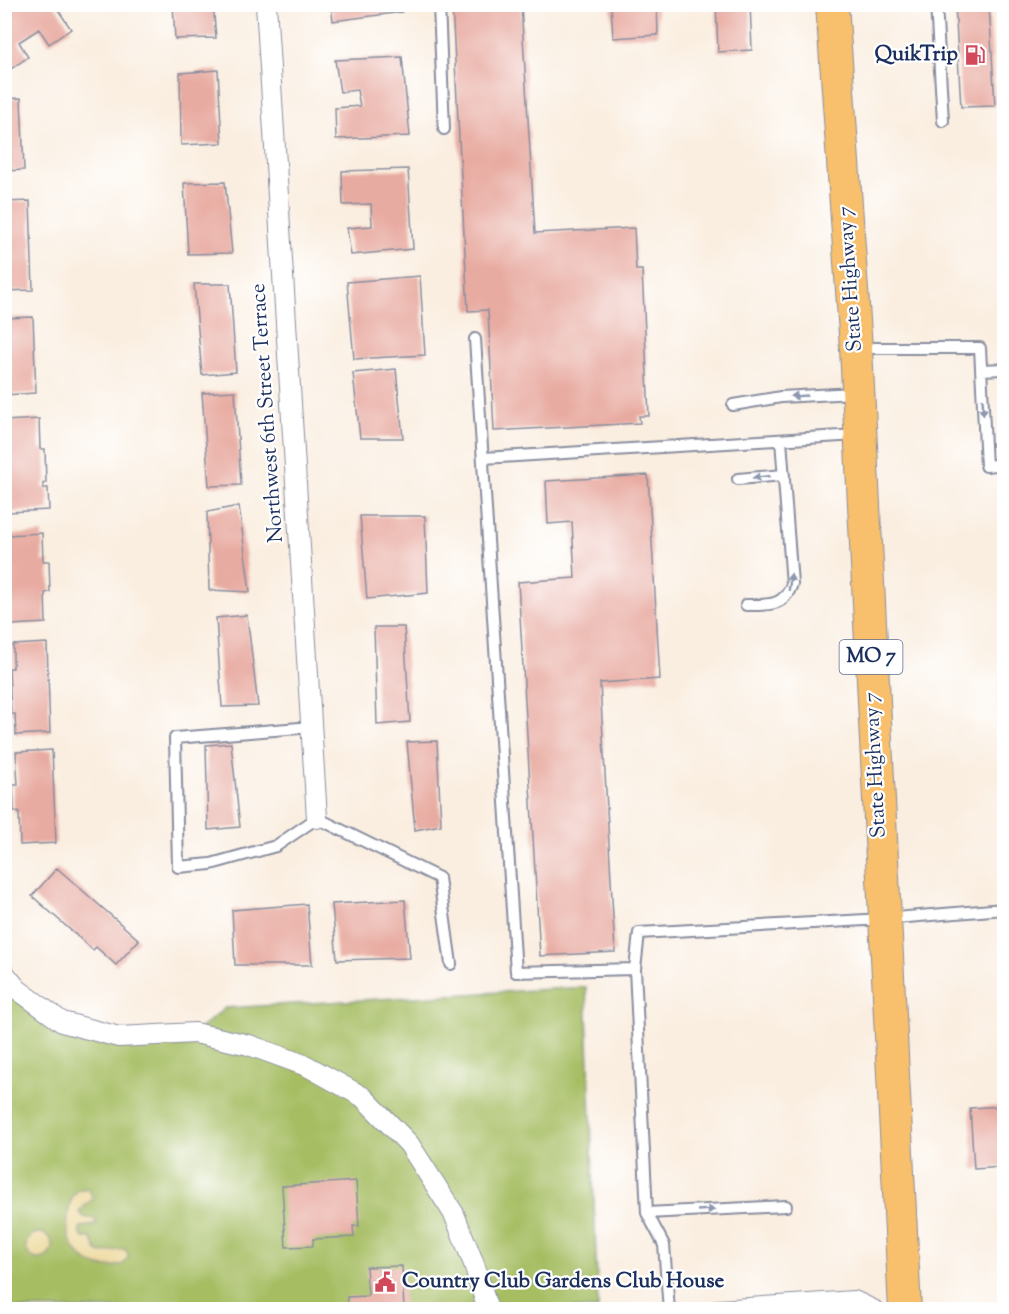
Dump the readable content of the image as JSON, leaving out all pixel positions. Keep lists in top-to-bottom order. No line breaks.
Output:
{"streets":{"main road":["State Highway 7","MO 7"],"street":["Northwest 6th Street Terrace"]},"places":{"fuel station":["QuikTrip"],"public building":["Country Club Gardens Club House"]}}
